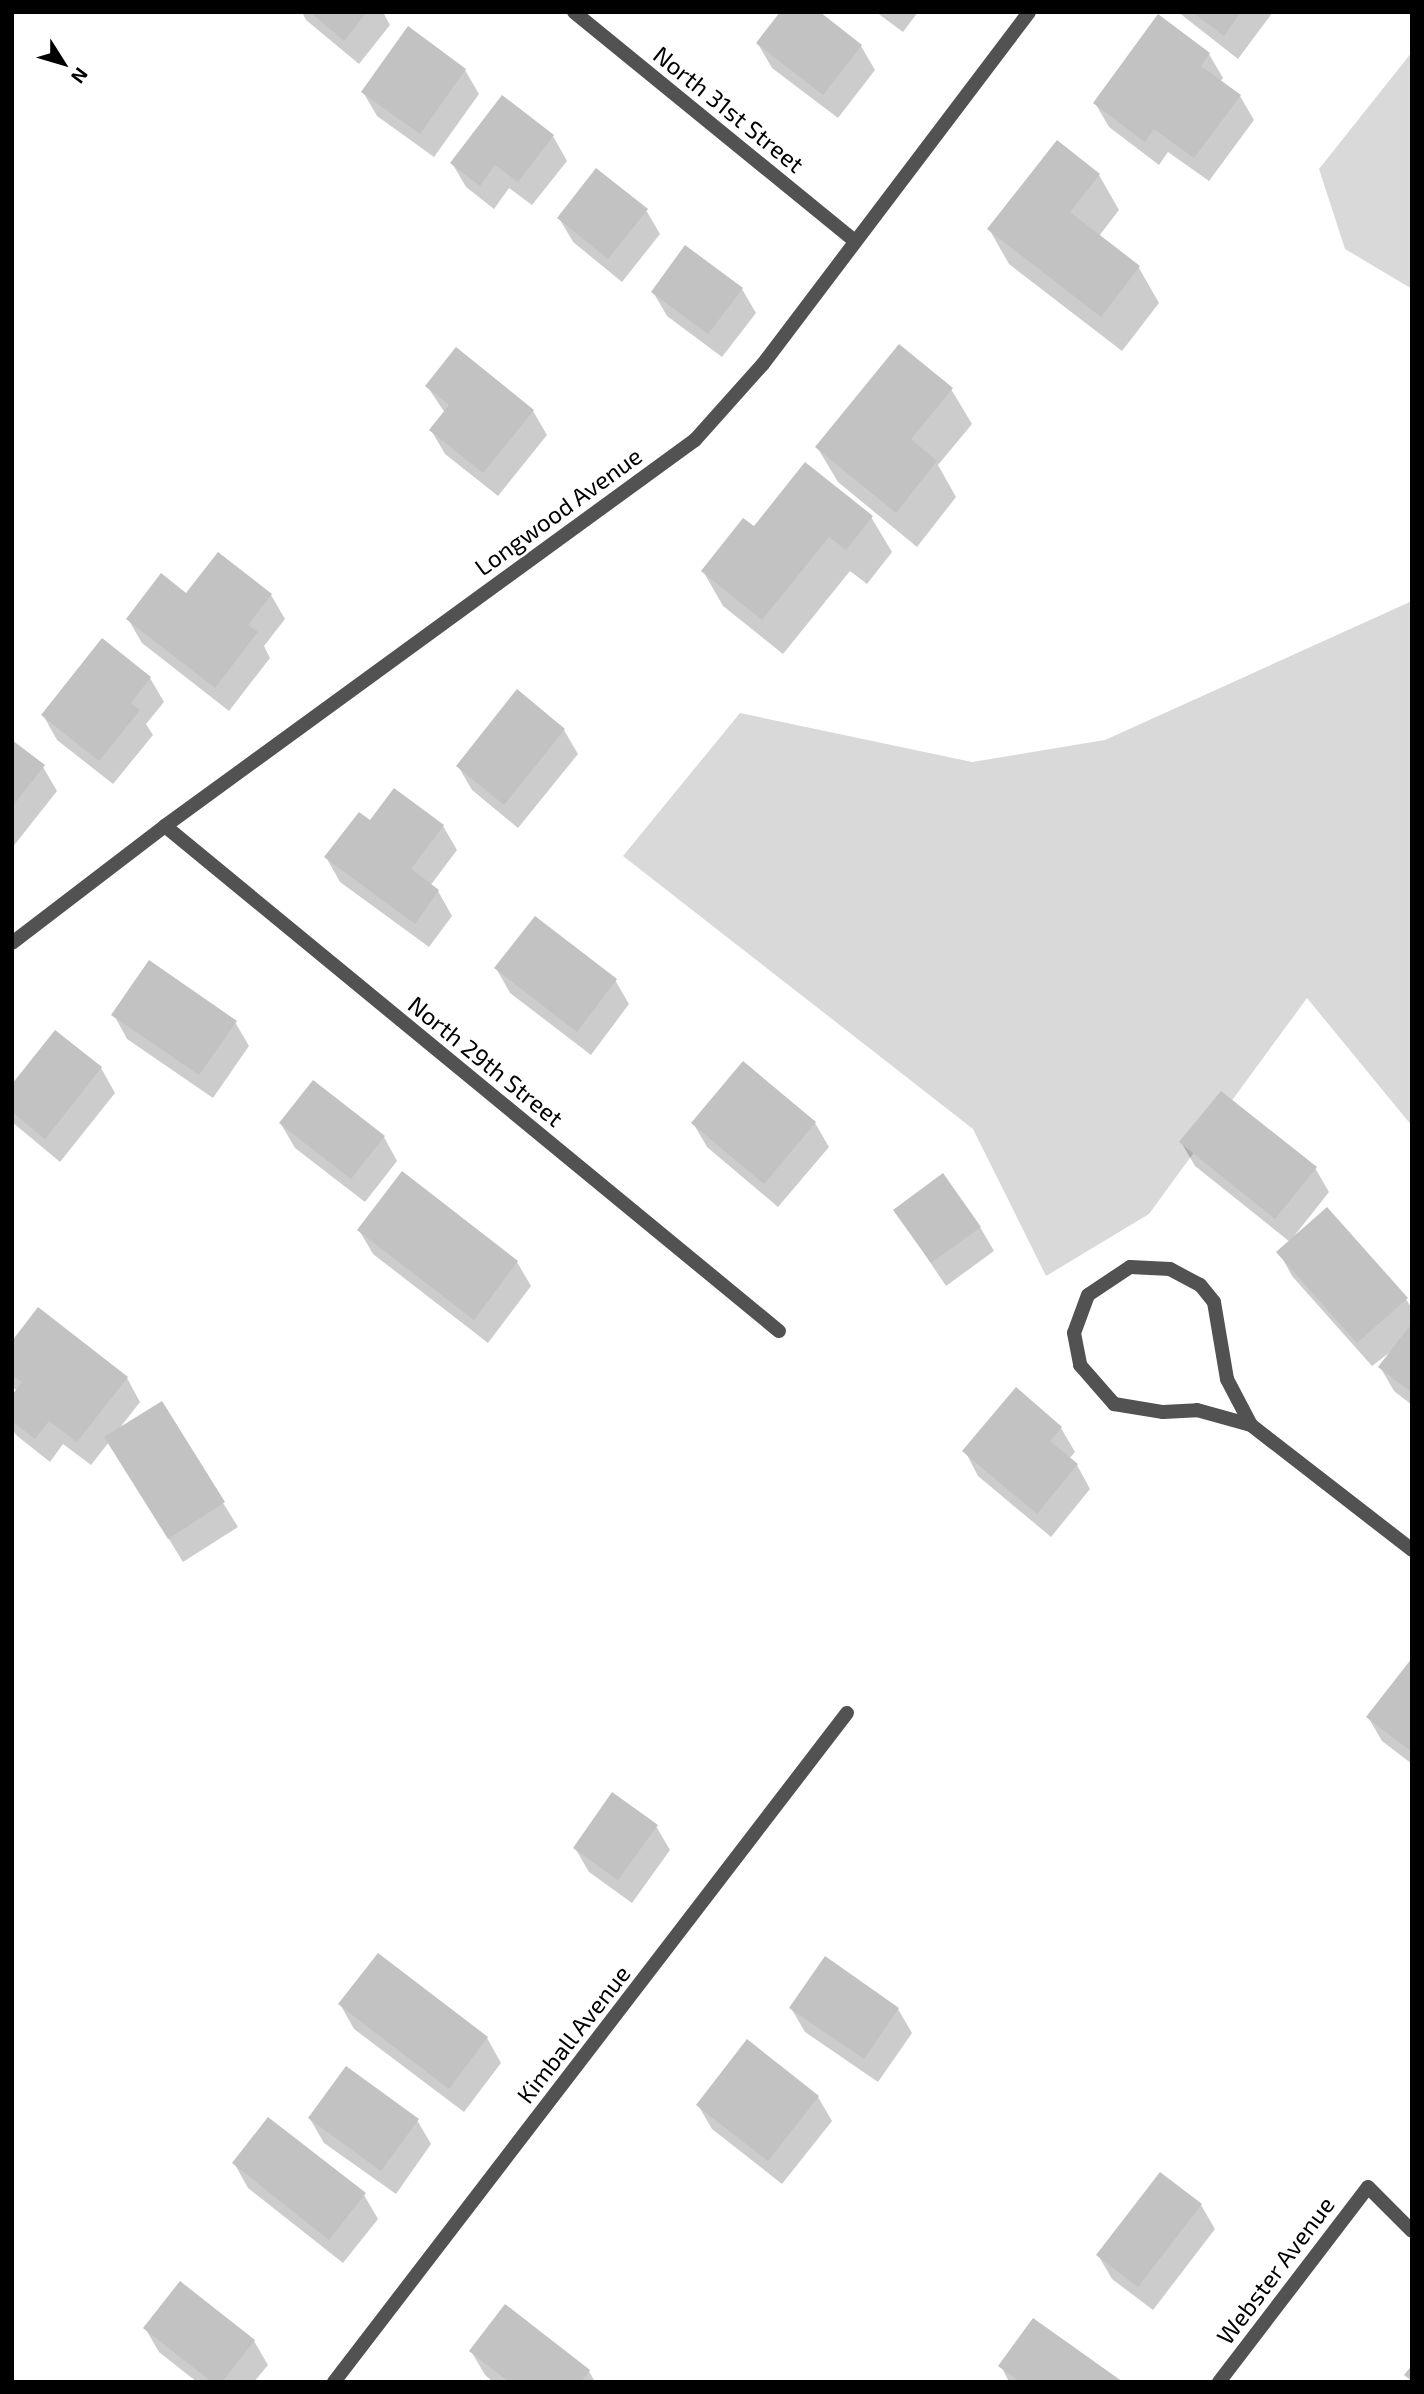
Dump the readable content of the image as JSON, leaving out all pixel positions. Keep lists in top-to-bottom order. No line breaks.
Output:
{"streets":{"street":["North 31st Street","Longwood Avenue","North 29th Street","Kimball Avenue","Webster Avenue"]},"crossings":[["North 31st Street","Longwood Avenue"],["Longwood Avenue","North 29th Street"]],"north":"bottom right"}
